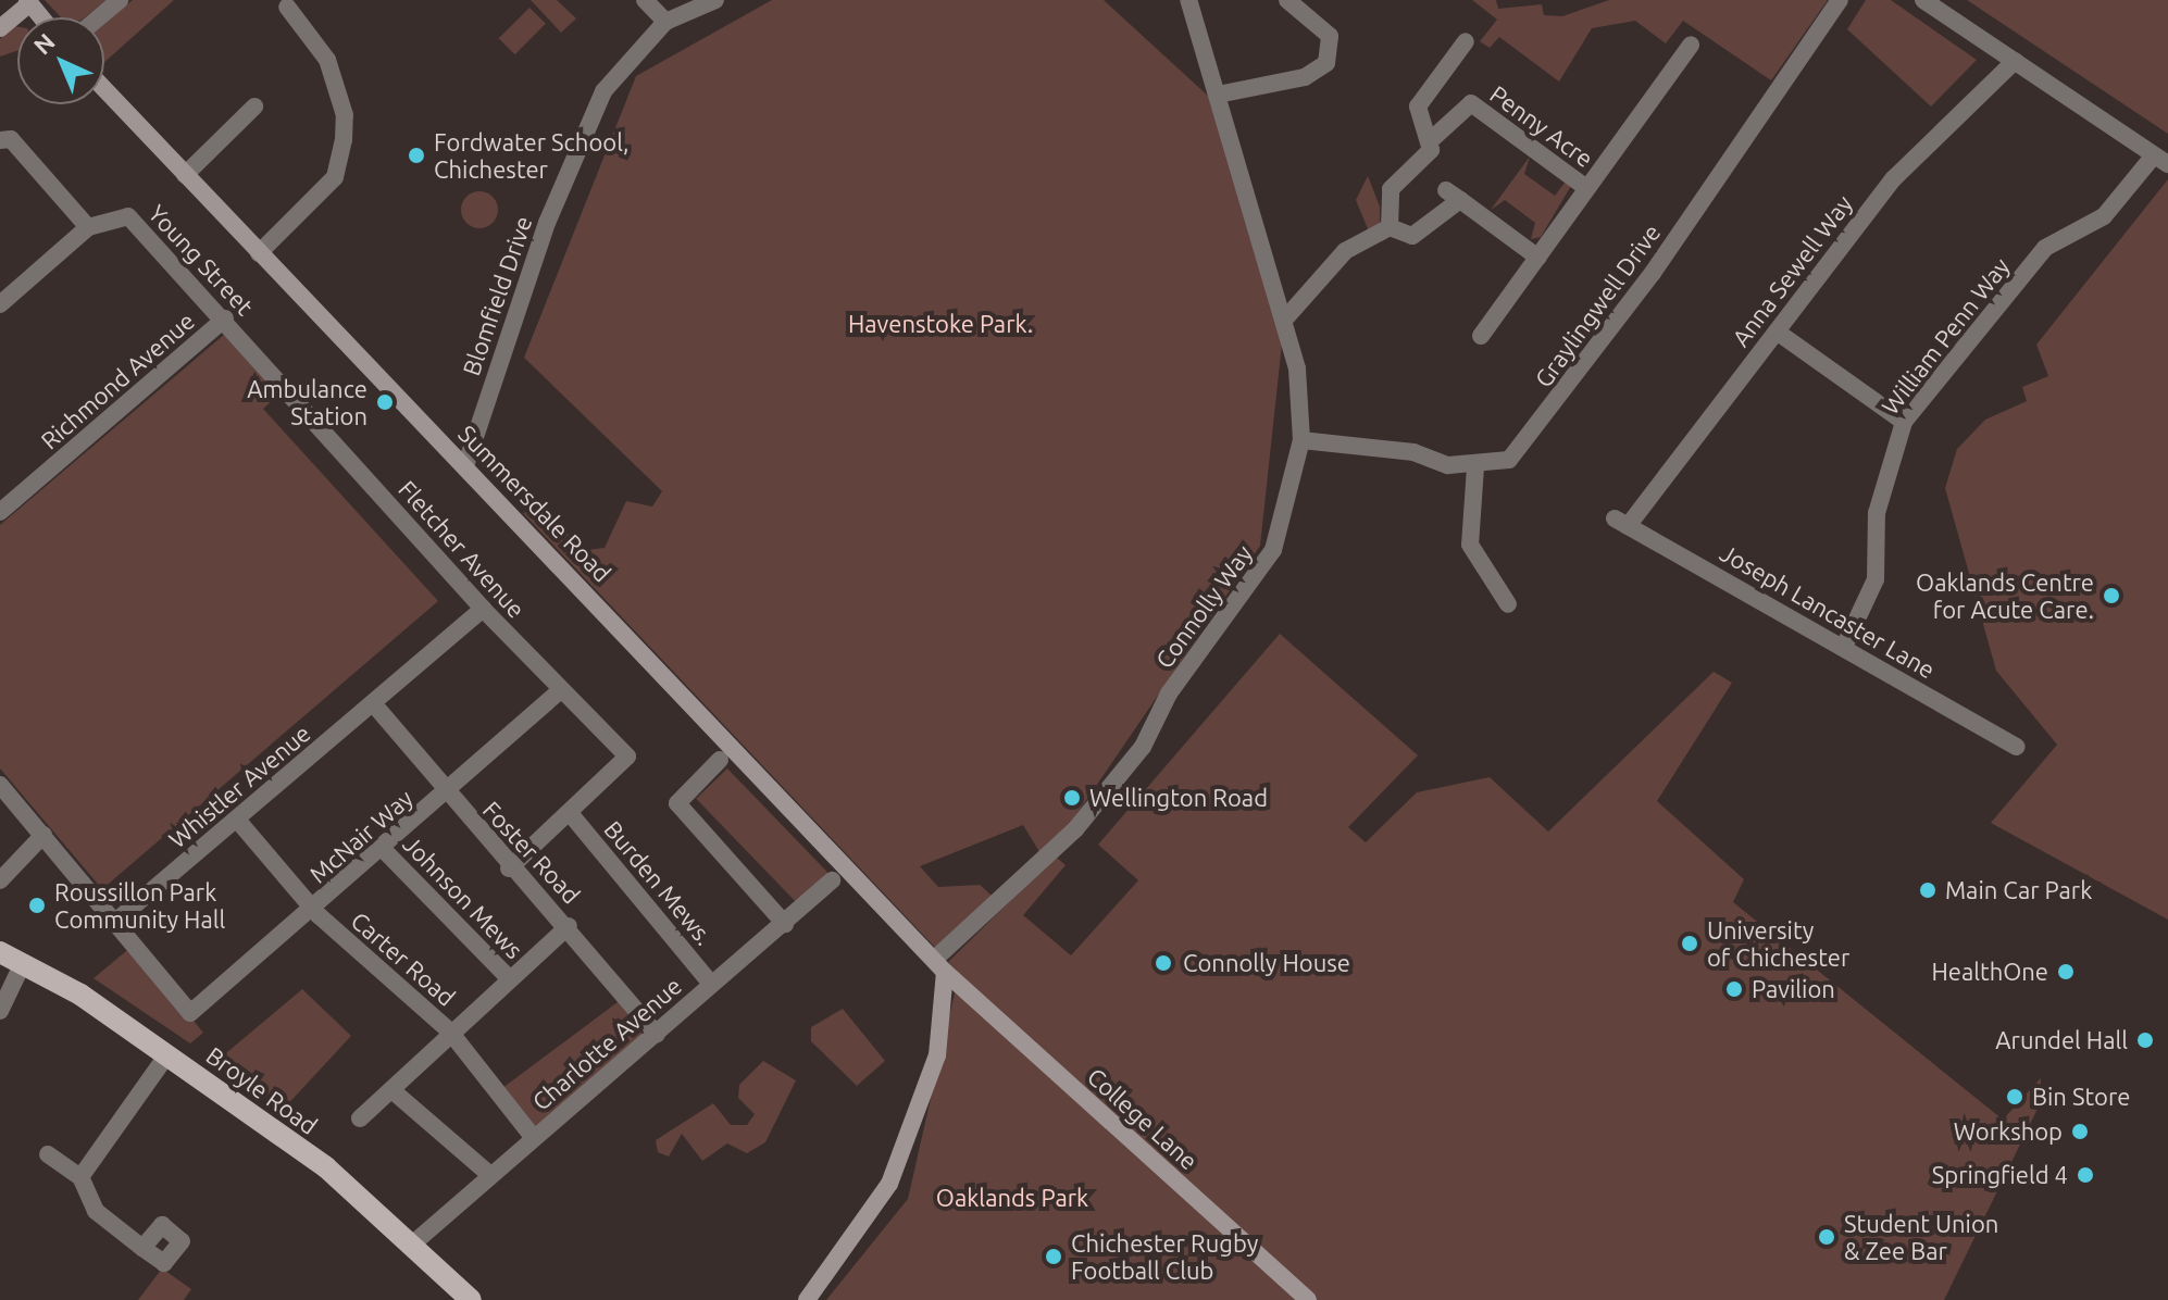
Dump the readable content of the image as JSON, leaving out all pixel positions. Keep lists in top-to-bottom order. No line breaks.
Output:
{"streets":{"main road":["Broyle Road"],"street":["Penny Acre","Young Street","Anna Sewell Way","Blomfield Drive","Graylingwell Drive","William Penn Way","Richmond Avenue","Summersdale Road","Fletcher Avenue","Connolly Way","Joseph Lancaster Lane","Whistler Avenue","McNair Way","Foster Road","Burden Mews.","Johnson Mews","Carter Road","Charlotte Avenue","College Lane"]},"crossings":[["Young Street","Richmond Avenue"],["Young Street","Fletcher Avenue"],["Anna Sewell Way","Joseph Lancaster Lane"],["Blomfield Drive","Summersdale Road"],["William Penn Way","Joseph Lancaster Lane"],["Summersdale Road","Connolly Way"],["Summersdale Road","College Lane"],["Fletcher Avenue","Whistler Avenue"],["Fletcher Avenue","McNair Way"],["Fletcher Avenue","Burden Mews."],["Connolly Way","College Lane"],["Whistler Avenue","McNair Way"],["Whistler Avenue","Foster Road"],["Whistler Avenue","Carter Road"],["McNair Way","Foster Road"],["McNair Way","Johnson Mews"],["McNair Way","Carter Road"],["Foster Road","Johnson Mews"],["Foster Road","Charlotte Avenue"],["Burden Mews.","Charlotte Avenue"],["Johnson Mews","Carter Road"],["Carter Road","Charlotte Avenue"],["Charlotte Avenue","Broyle Road"]],"parks":["Havenstoke Park.","Oaklands Park"],"places":["Fordwater School, Chichester","Ambulance Station","Oaklands Centre for Acute Care.","Wellington Road","Main Car Park","Roussillon Park Community Hall","University of Chichester","Connolly House","HealthOne","Pavilion","Arundel Hall","Bin Store","Workshop","Springfield 4","Student Union & Zee Bar","Chichester Rugby Football Club"],"north":"top left"}
